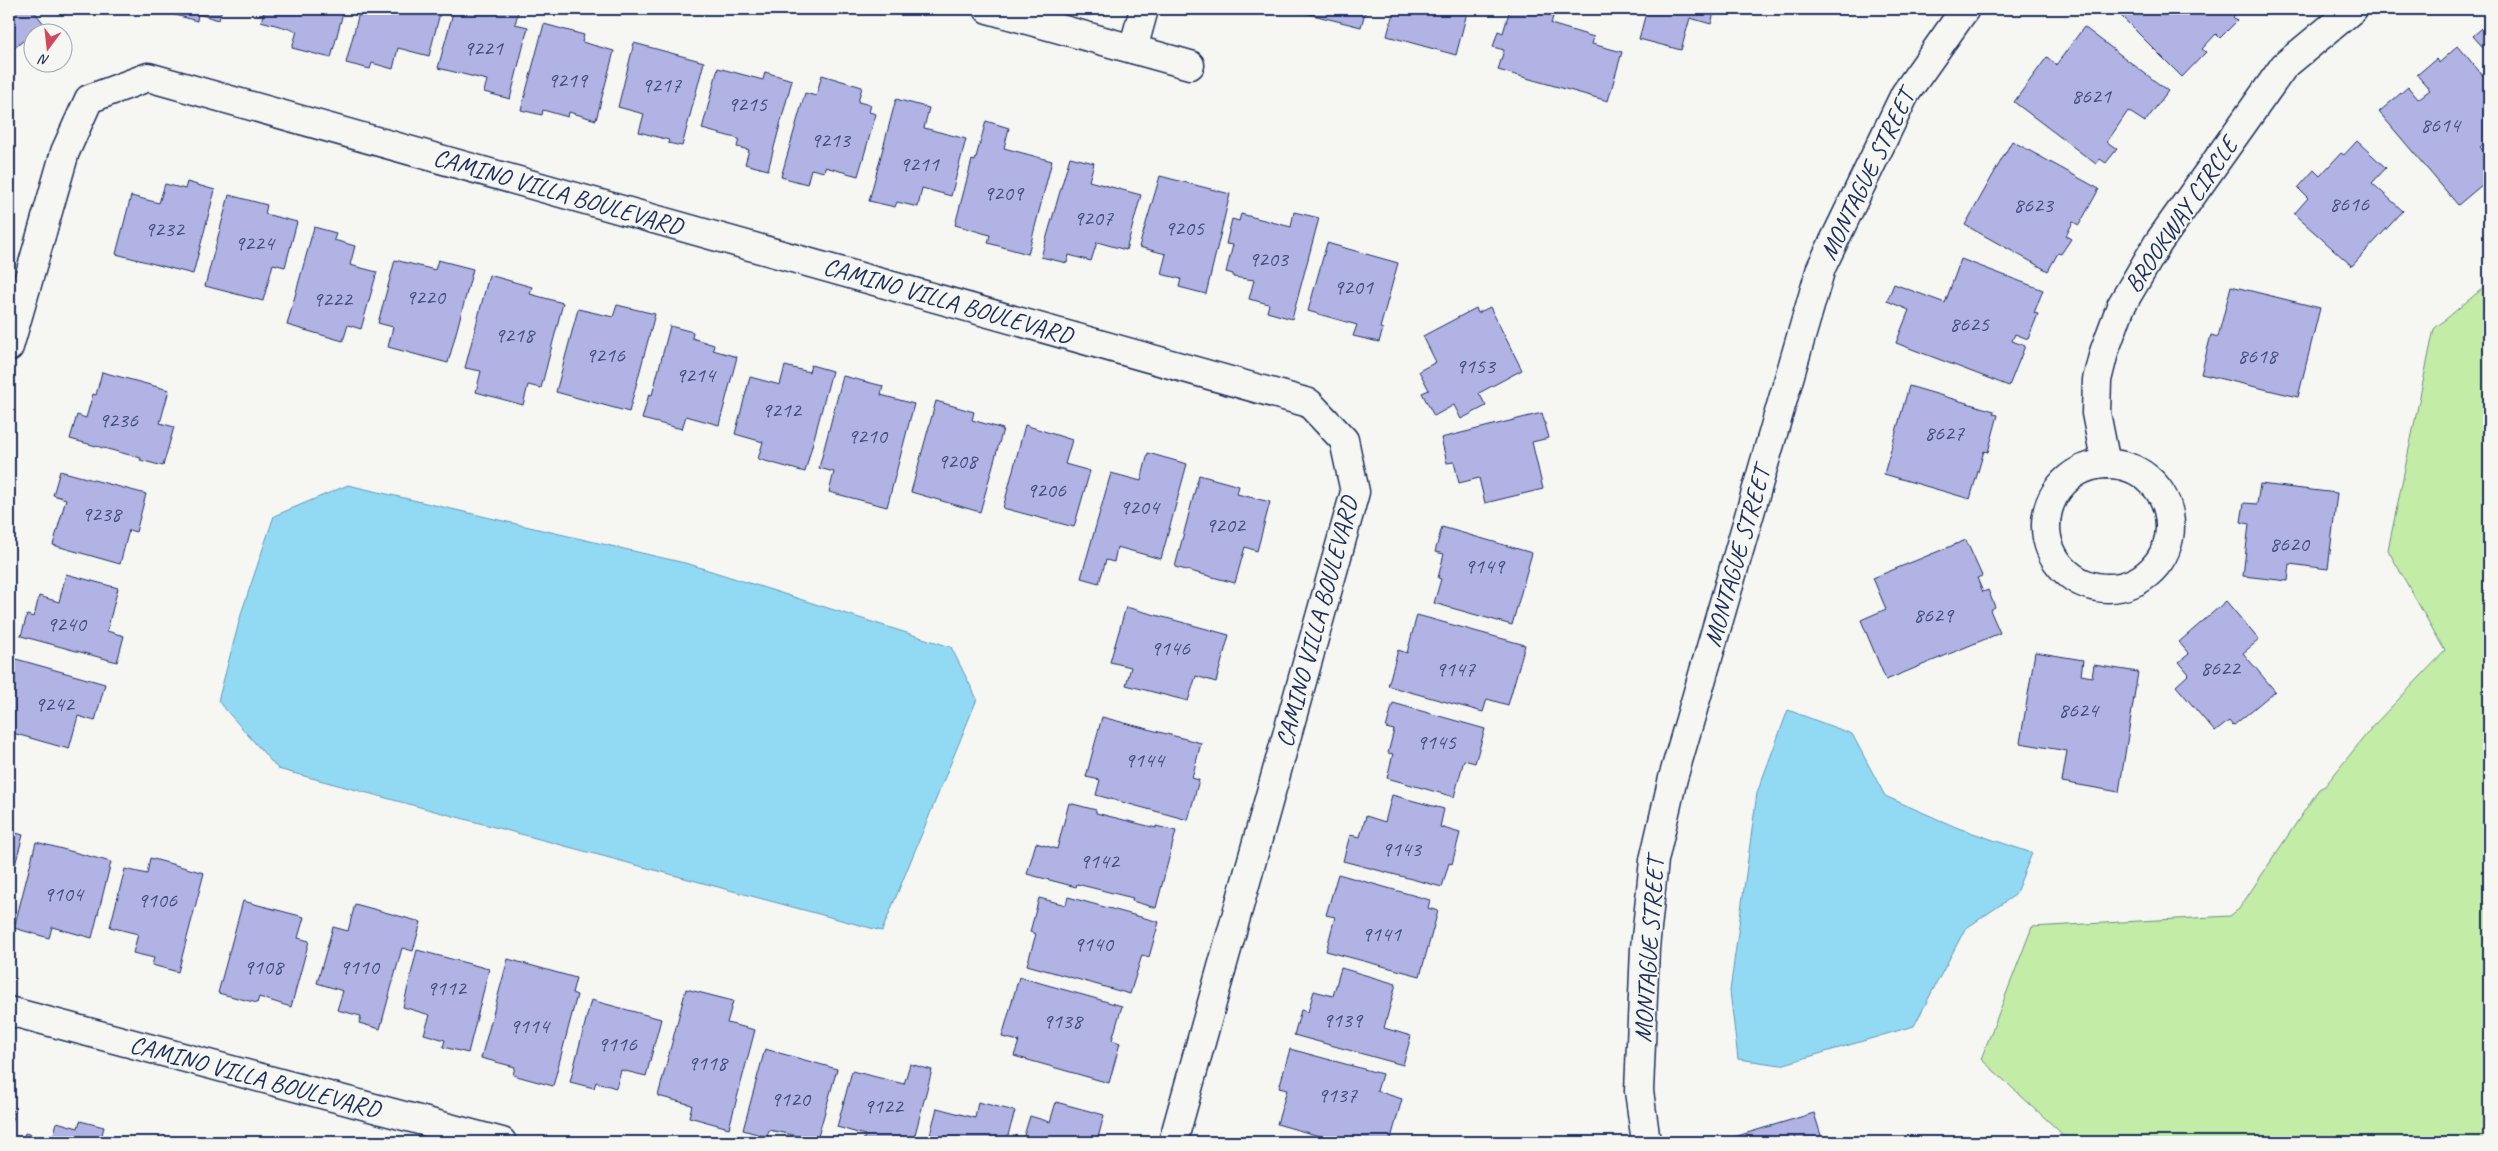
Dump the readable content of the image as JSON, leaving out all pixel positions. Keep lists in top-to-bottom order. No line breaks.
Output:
{"streets":{"street":["MONTAGUE STREET","CAMINO VILLA BOULEVARD","BROOKWAY CIRCLE"]},"house_numbers":["9221","9219","9217","8621","9215","8614","9213","9211","9209","8616","8623","9207","9205","9232","9224","9203","9201","9220","9222","8625","9218","9216","8618","9153","9214","9212","9236","8627","9210","9208","9206","9204","9238","9202","8620","9149","8629","9240","9146","8622","9147","9242","8624","9145","9144","9143","9142","9104","9106","9141","9140","9108","9110","9112","9139","9138","9114","9116","9118","9137","9120","9122"],"north":"bottom"}
